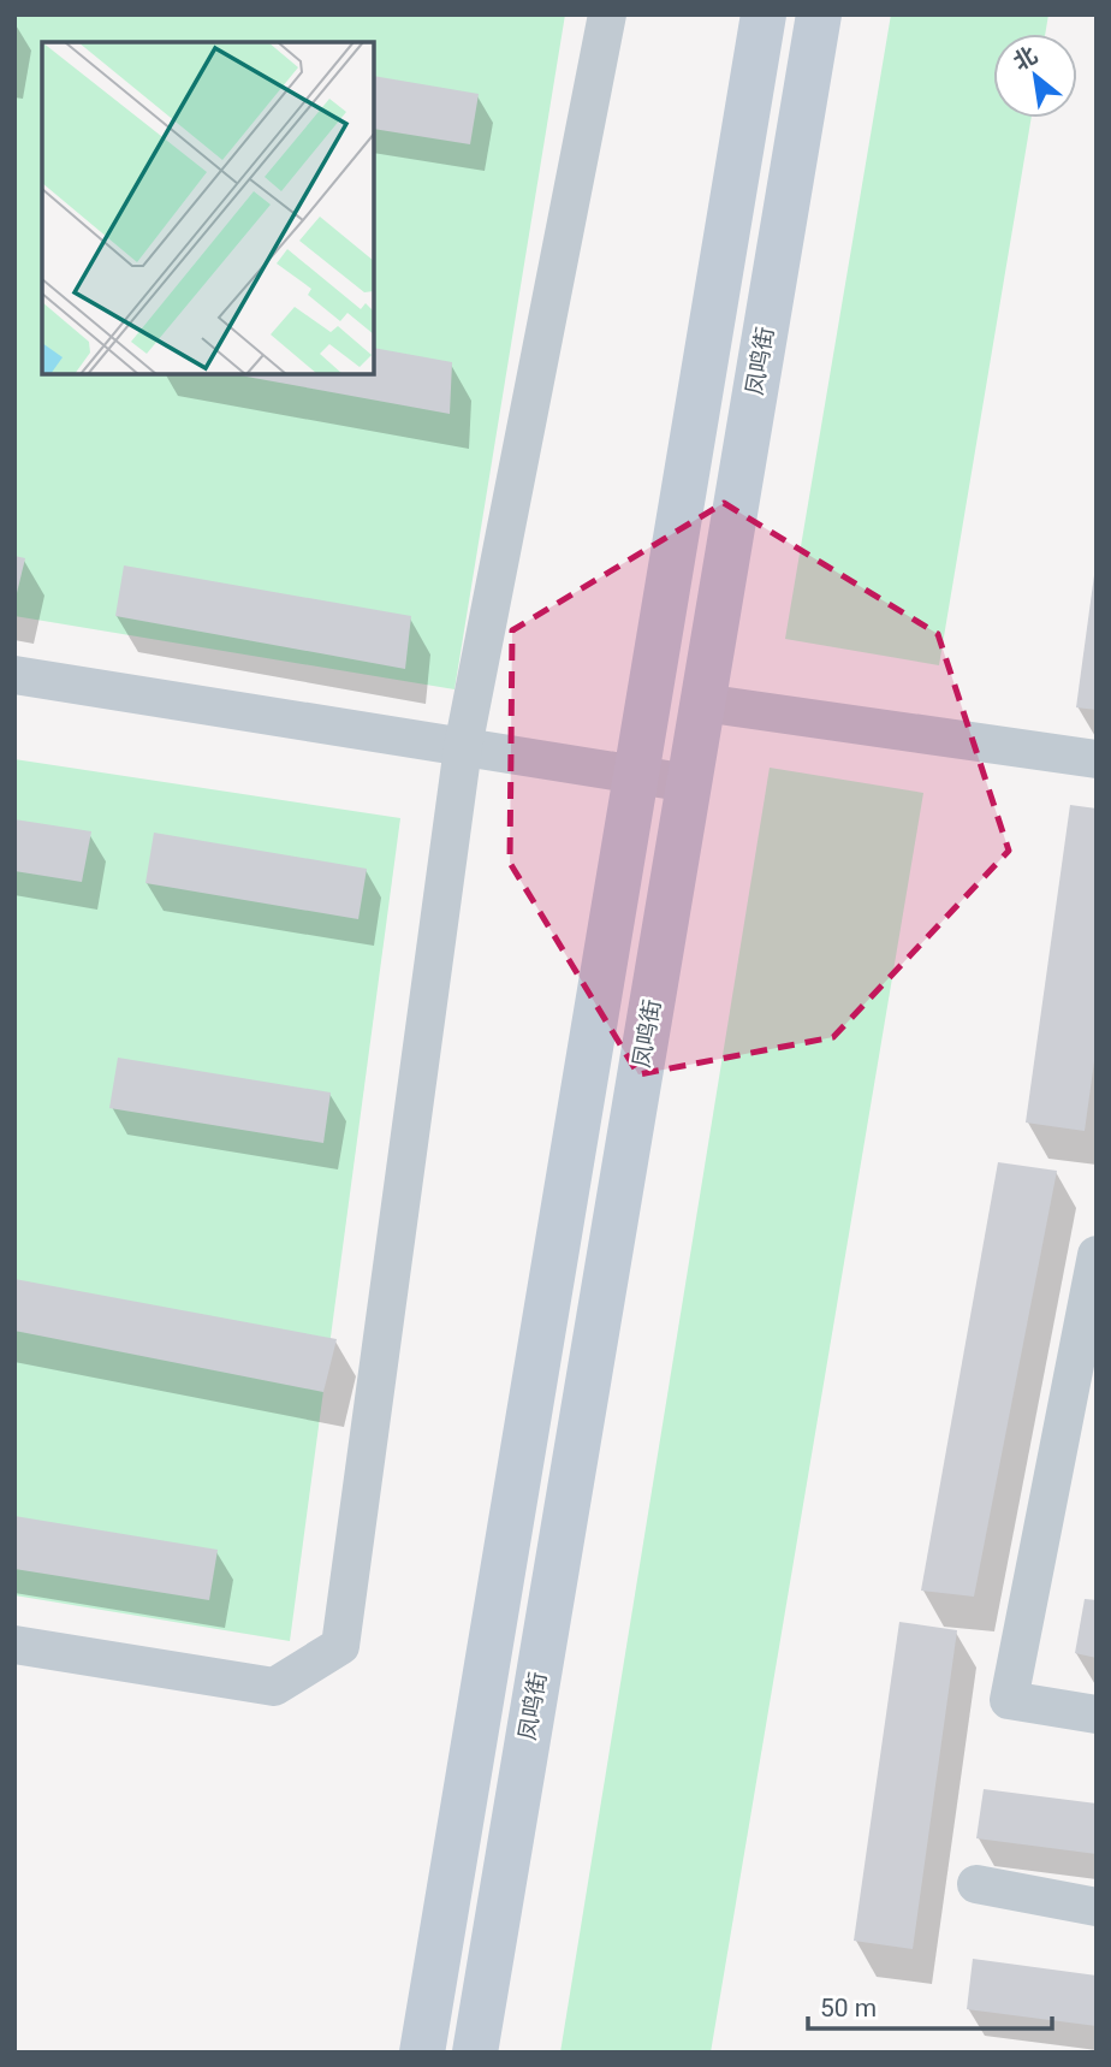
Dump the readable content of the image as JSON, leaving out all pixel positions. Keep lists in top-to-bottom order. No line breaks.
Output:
{"streets":{"main road":["凤鸣街"]},"scale_bar":"50 m","north":"top left"}
